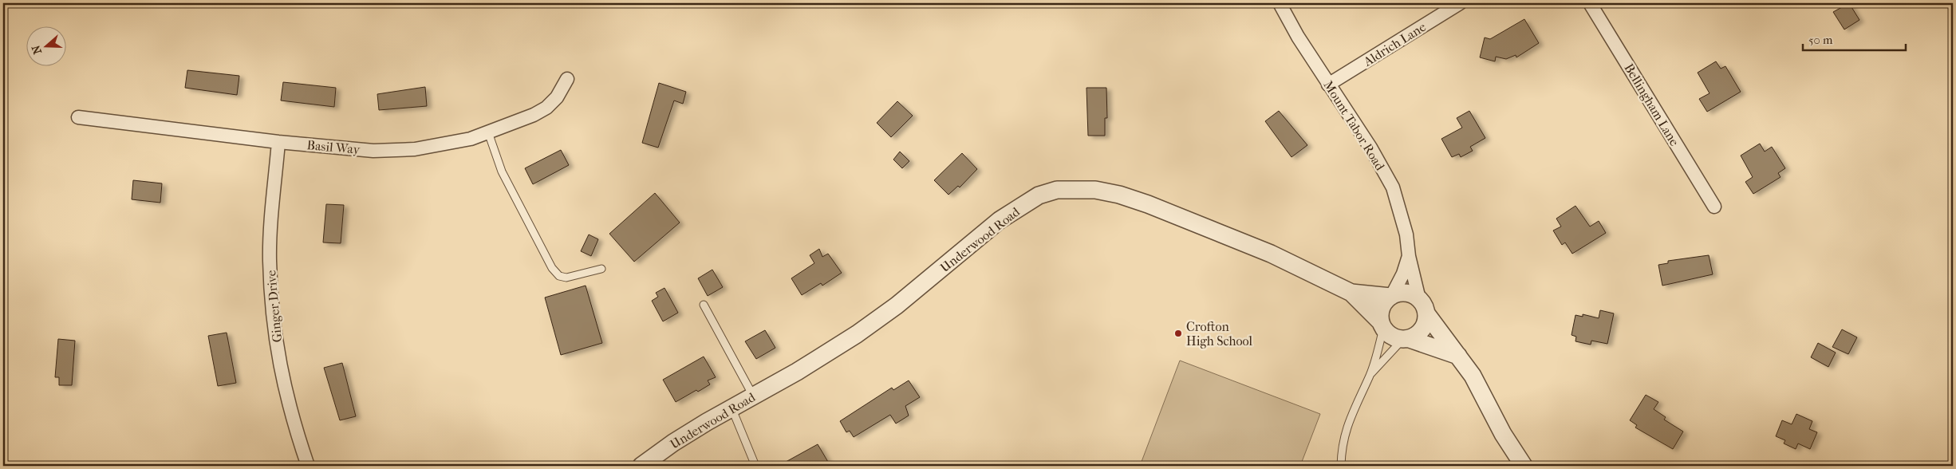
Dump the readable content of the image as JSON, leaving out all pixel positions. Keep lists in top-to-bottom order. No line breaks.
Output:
{"streets":{"street":["Aldrich Lane","Bellingham Lane","Mount Tabor Road","Basil Way","Underwood Road","Ginger Drive"]},"crossings":[["Aldrich Lane","Mount Tabor Road"],["Mount Tabor Road","Underwood Road"],["Basil Way","Ginger Drive"]],"places":["Crofton High School"],"scale_bar":"50 m","north":"left"}
